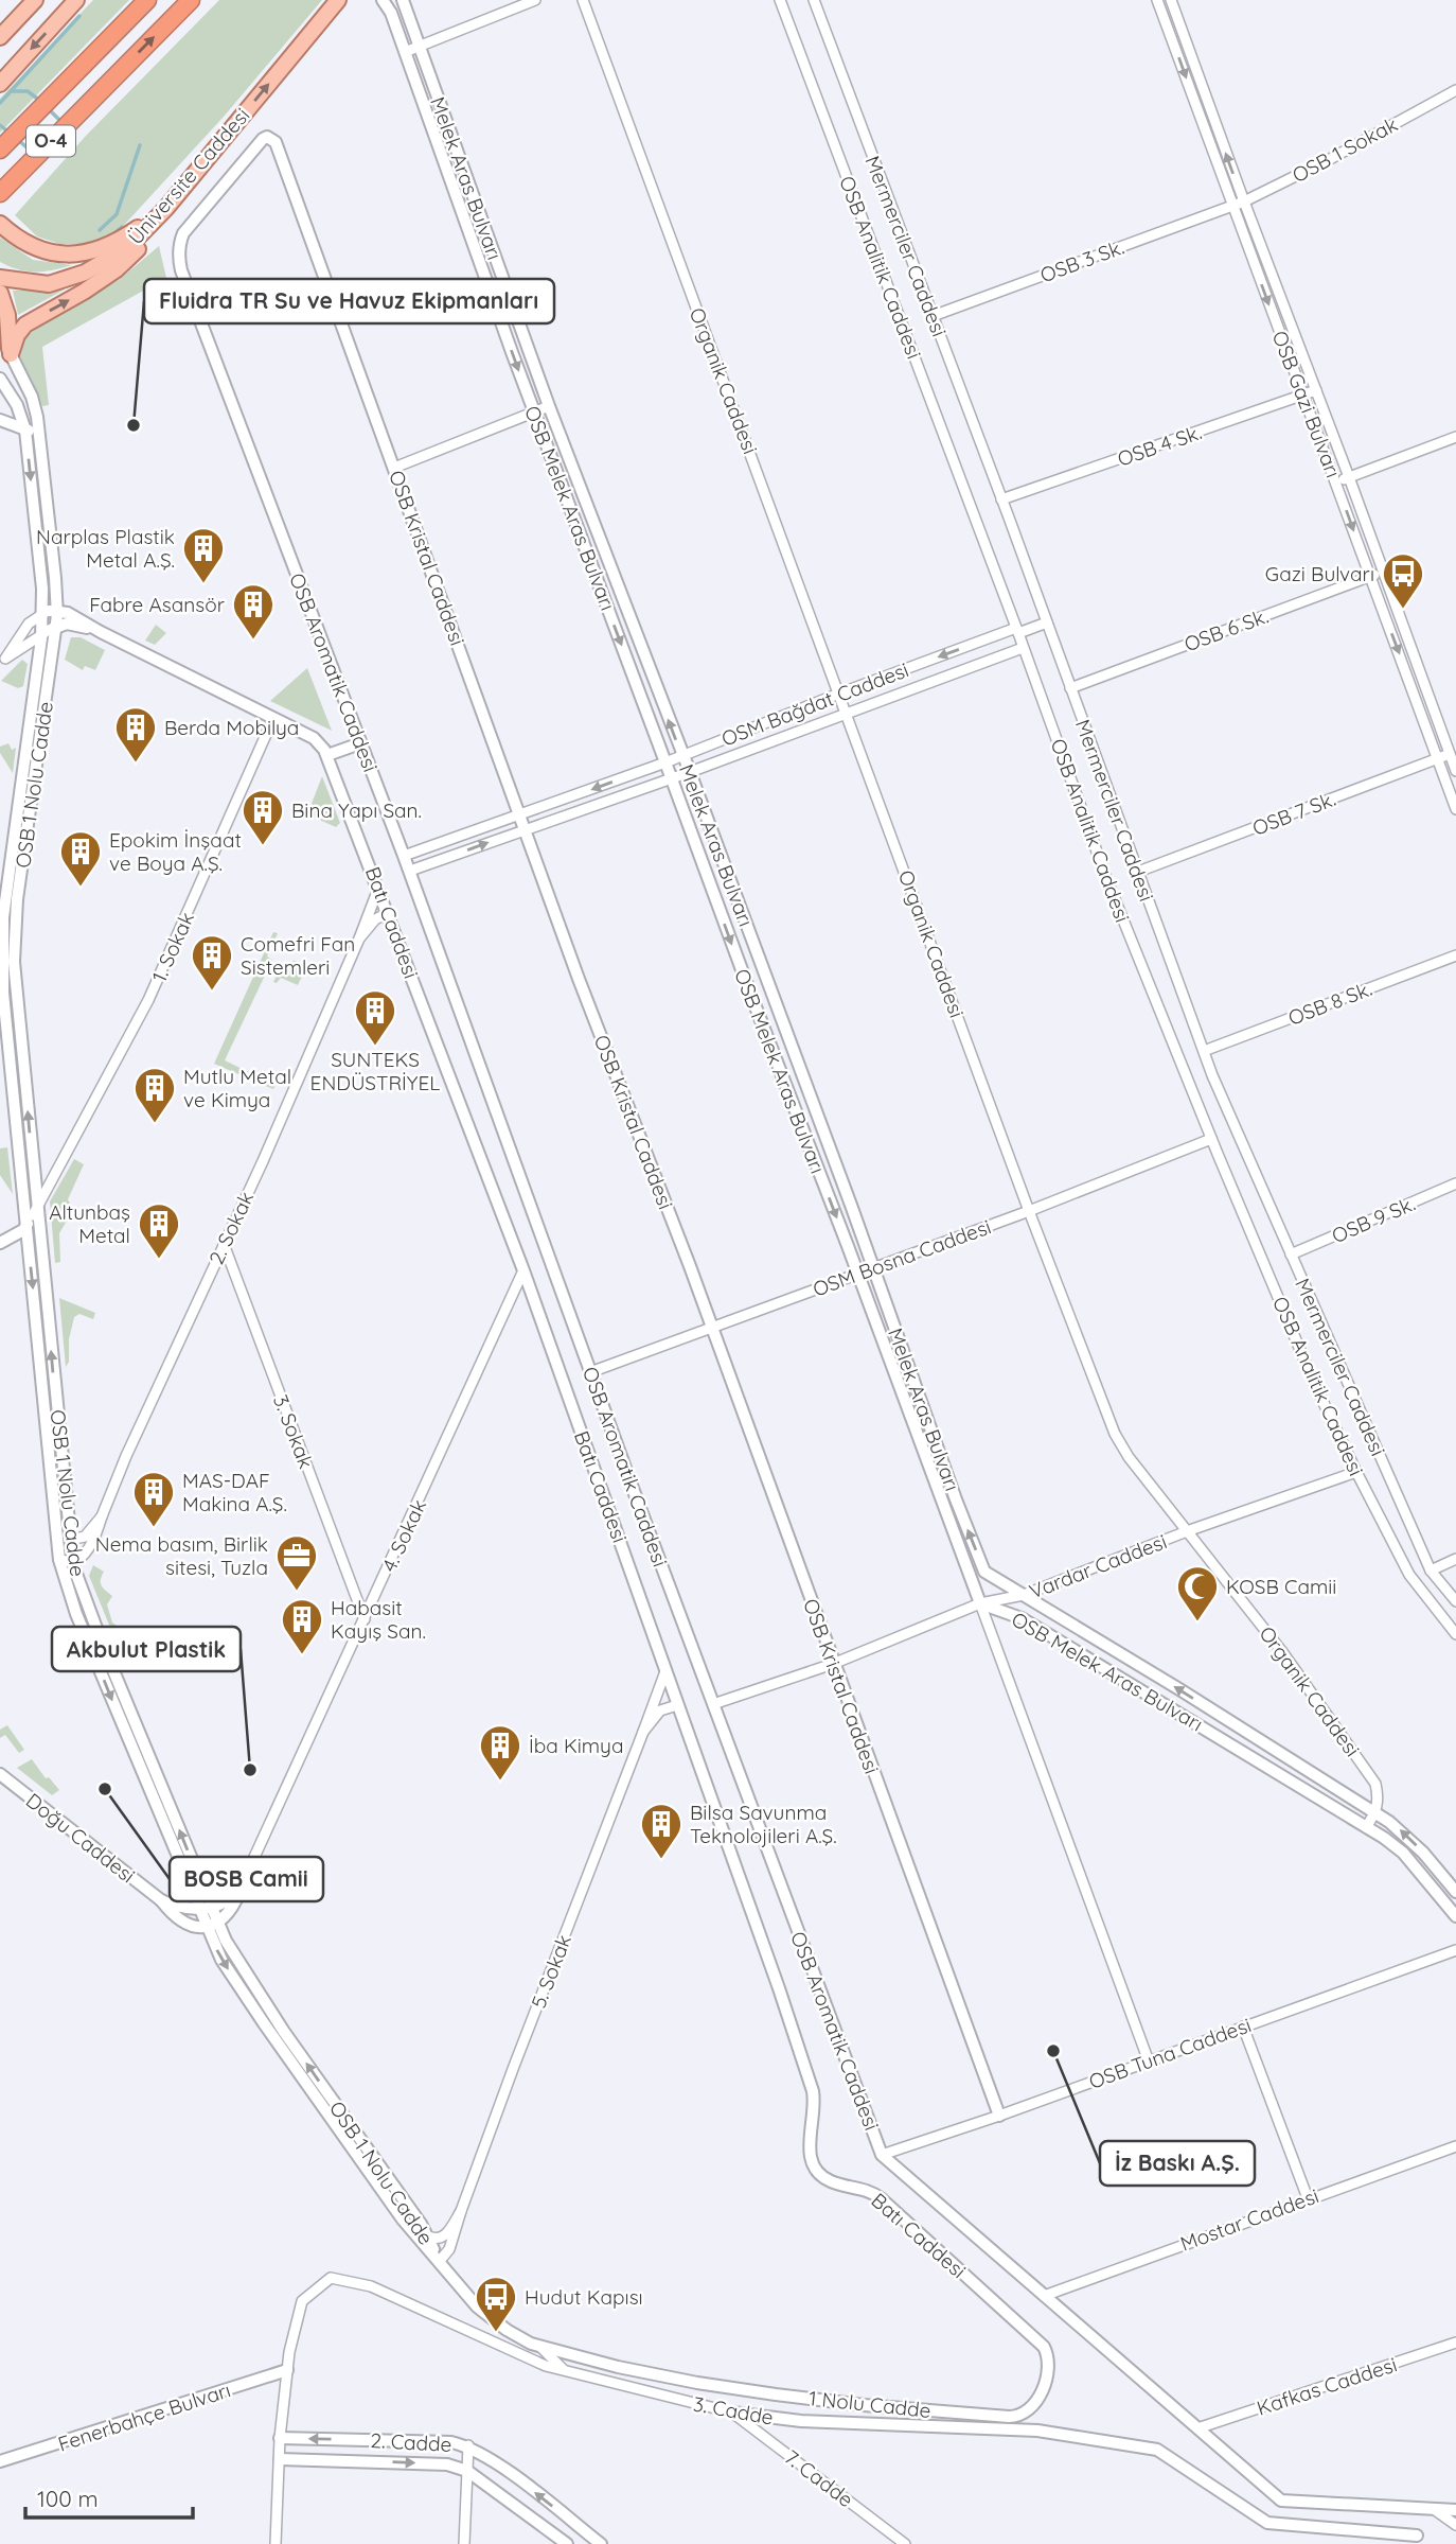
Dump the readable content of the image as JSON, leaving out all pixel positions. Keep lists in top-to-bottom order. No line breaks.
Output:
{"streets":{"highway":["O-4"],"main road":["Üniversite Caddesi","OSB 1 Nolu Cadde"],"street":["OSB 1 Sokak","Melek Aras Bulvarı","Mermerciler Caddesi","OSB 3 Sk.","OSB Analitik Caddesi","Organik Caddesi","OSB Gazi Bulvarı","OSB 4 Sk.","OSB Melek Aras Bulvarı","OSB Kristal Caddesi","OSB 6 Sk.","OSB Aromatik Caddesi","OSM Bağdat Caddesi","OSB 7 Sk.","Batı Caddesi","1. Sokak","OSB 8 Sk.","OSB 9 Sk.","2. Sokak","OSM Bosna Caddesi","3. Sokak","4. Sokak","Vardar Caddesi","Doğu Caddesi","5. Sokak","OSB Tuna Caddesi","Mostar Caddesi","Kafkas Caddesi","1 Nolu Cadde","3. Cadde","Fenerbahçe Bulvarı","2. Cadde","7. Cadde"]},"crossings":[["OSB 1 Sokak","OSB 3 Sk."],["OSB 1 Sokak","OSB Gazi Bulvarı"],["Melek Aras Bulvarı","Organik Caddesi"],["Melek Aras Bulvarı","OSM Bağdat Caddesi"],["Melek Aras Bulvarı","OSM Bosna Caddesi"],["Melek Aras Bulvarı","Vardar Caddesi"],["Mermerciler Caddesi","OSB 3 Sk."],["Mermerciler Caddesi","OSB 4 Sk."],["Mermerciler Caddesi","OSB 6 Sk."],["Mermerciler Caddesi","OSM Bağdat Caddesi"],["Mermerciler Caddesi","OSB 7 Sk."],["Mermerciler Caddesi","OSB 8 Sk."],["Mermerciler Caddesi","OSB 9 Sk."],["OSB 3 Sk.","OSB Gazi Bulvarı"],["OSB Analitik Caddesi","OSM Bağdat Caddesi"],["OSB Analitik Caddesi","OSM Bosna Caddesi"],["OSB Analitik Caddesi","Vardar Caddesi"],["Organik Caddesi","OSM Bağdat Caddesi"],["Organik Caddesi","OSM Bosna Caddesi"],["Organik Caddesi","Vardar Caddesi"],["OSB Gazi Bulvarı","OSB 4 Sk."],["OSB Gazi Bulvarı","OSB 6 Sk."],["OSB Gazi Bulvarı","OSB 7 Sk."],["OSB Melek Aras Bulvarı","OSM Bağdat Caddesi"],["OSB Melek Aras Bulvarı","OSM Bosna Caddesi"],["OSB Melek Aras Bulvarı","Vardar Caddesi"],["OSB Kristal Caddesi","OSB Aromatik Caddesi"],["OSB Kristal Caddesi","OSM Bağdat Caddesi"],["OSB Kristal Caddesi","OSM Bosna Caddesi"],["OSB Kristal Caddesi","Vardar Caddesi"],["OSB Kristal Caddesi","OSB Tuna Caddesi"],["OSB Aromatik Caddesi","OSM Bağdat Caddesi"],["OSB Aromatik Caddesi","OSM Bosna Caddesi"],["OSB Aromatik Caddesi","Vardar Caddesi"],["OSB Aromatik Caddesi","OSB Tuna Caddesi"],["OSB Aromatik Caddesi","Mostar Caddesi"],["OSB Aromatik Caddesi","Kafkas Caddesi"],["OSB 1 Nolu Cadde","Batı Caddesi"],["OSB 1 Nolu Cadde","1. Sokak"],["OSB 1 Nolu Cadde","2. Sokak"],["OSB 1 Nolu Cadde","Doğu Caddesi"],["OSB 1 Nolu Cadde","5. Sokak"],["OSB 1 Nolu Cadde","1 Nolu Cadde"],["Batı Caddesi","1. Sokak"],["Batı Caddesi","2. Sokak"],["Batı Caddesi","4. Sokak"],["Batı Caddesi","5. Sokak"],["Batı Caddesi","1 Nolu Cadde"],["2. Sokak","3. Sokak"],["3. Sokak","4. Sokak"],["5. Sokak","1 Nolu Cadde"],["3. Cadde","Fenerbahçe Bulvarı"],["3. Cadde","2. Cadde"],["3. Cadde","7. Cadde"]],"one_way":["Üniversite Caddesi","Melek Aras Bulvarı","OSB Melek Aras Bulvarı"],"places":{"other":["Fluidra TR Su ve Havuz Ekipmanları","Akbulut Plastik","BOSB Camii","İz Baskı A.Ş."],"building":["Narplas Plastik Metal A.Ş.","Fabre Asansör","Berda Mobilya","Bina Yapı San.","Epokim İnşaat ve Boya A.Ş.","Comefri Fan Sistemleri","SUNTEKS ENDÜSTRİYEL","Mutlu Metal ve Kimya","Altunbaş Metal","MAS-DAF Makina A.Ş.","Habasit Kayış San.","İba Kimya","Bilsa Savunma Teknolojileri A.Ş."],"bus stop":["Gazi Bulvarı","Hudut Kapısı"],"office":["Nema basım, Birlik sitesi, Tuzla"],"mosque":["KOSB Camii"]},"scale_bar":"100 m"}
